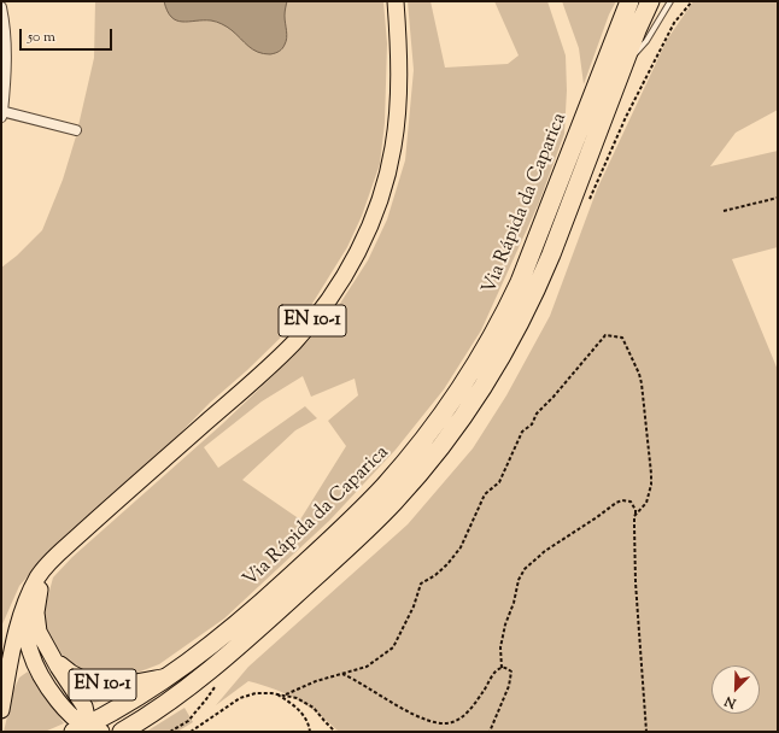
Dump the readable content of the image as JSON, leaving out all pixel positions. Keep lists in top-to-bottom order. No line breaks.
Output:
{"streets":{"highway":["Via Rápida da Caparica"],"main road":["EN 10-1"]},"crossings":[["Via Rápida da Caparica","EN 10-1"]],"scale_bar":"50 m","north":"bottom left"}
